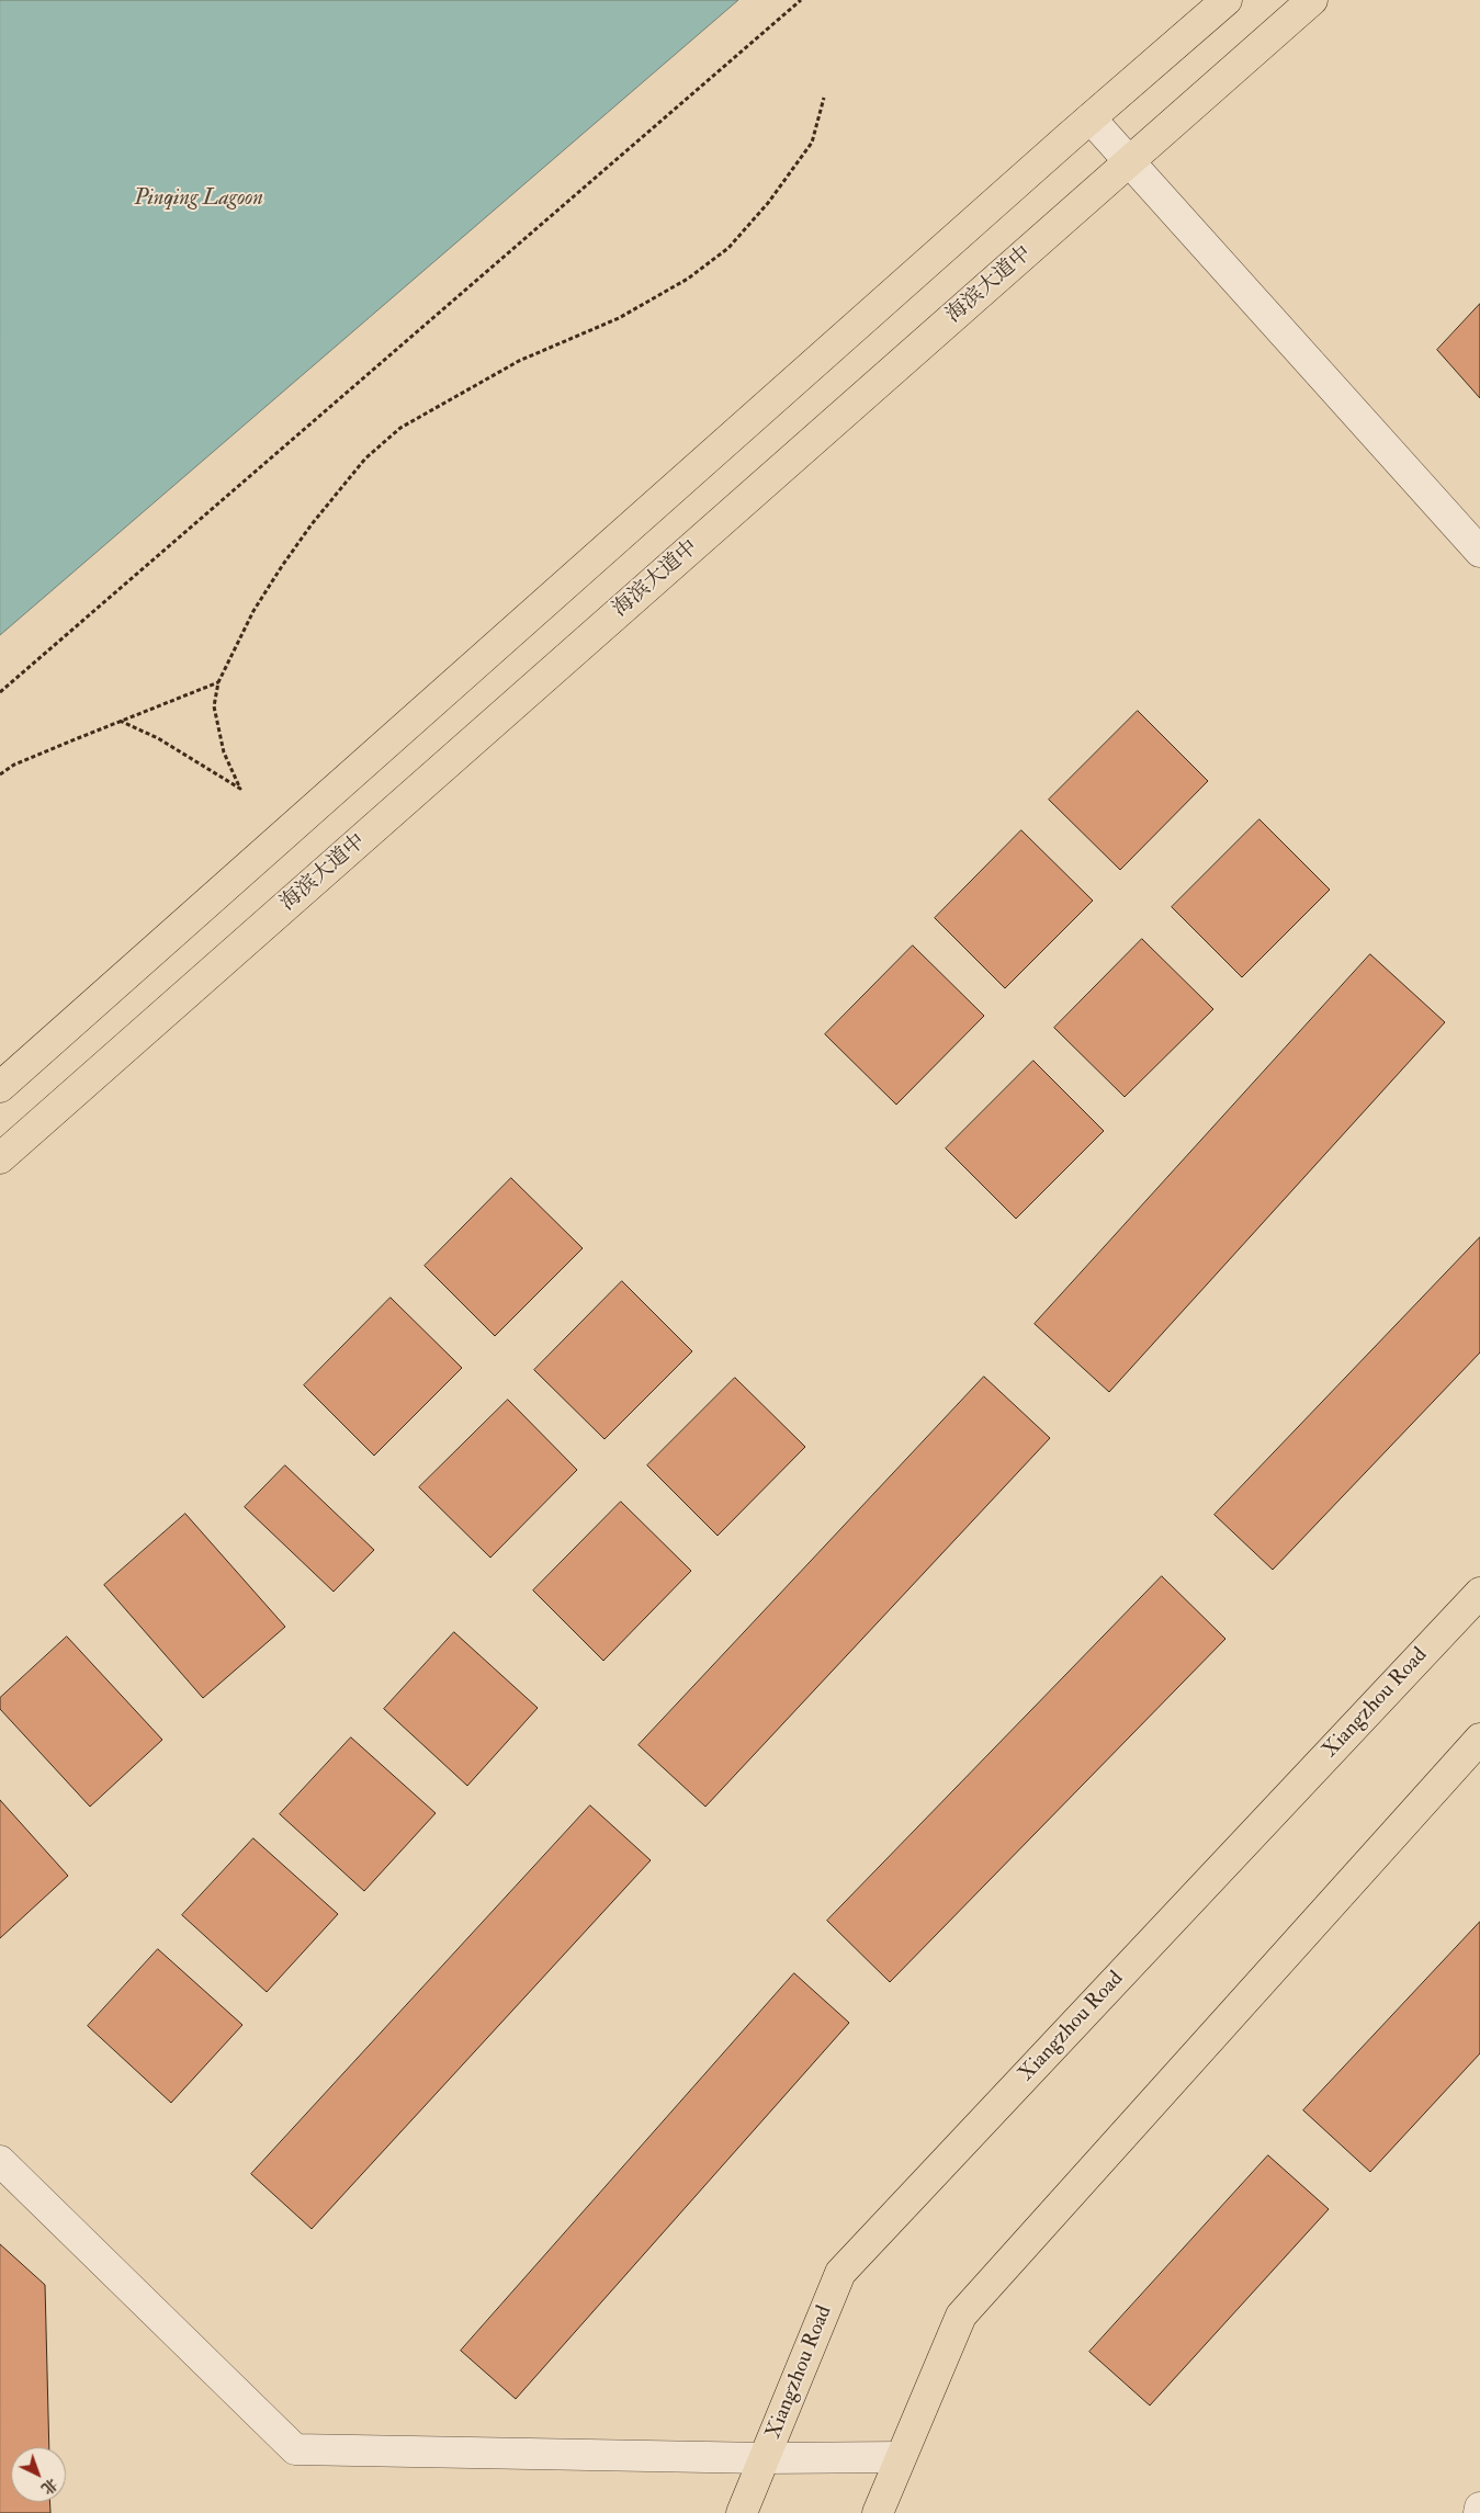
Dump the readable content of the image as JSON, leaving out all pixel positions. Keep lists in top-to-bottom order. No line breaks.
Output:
{"streets":{"main road":["海滨大道中","Xiangzhou Road"]},"water":["Pinqing Lagoon"],"north":"bottom right"}
